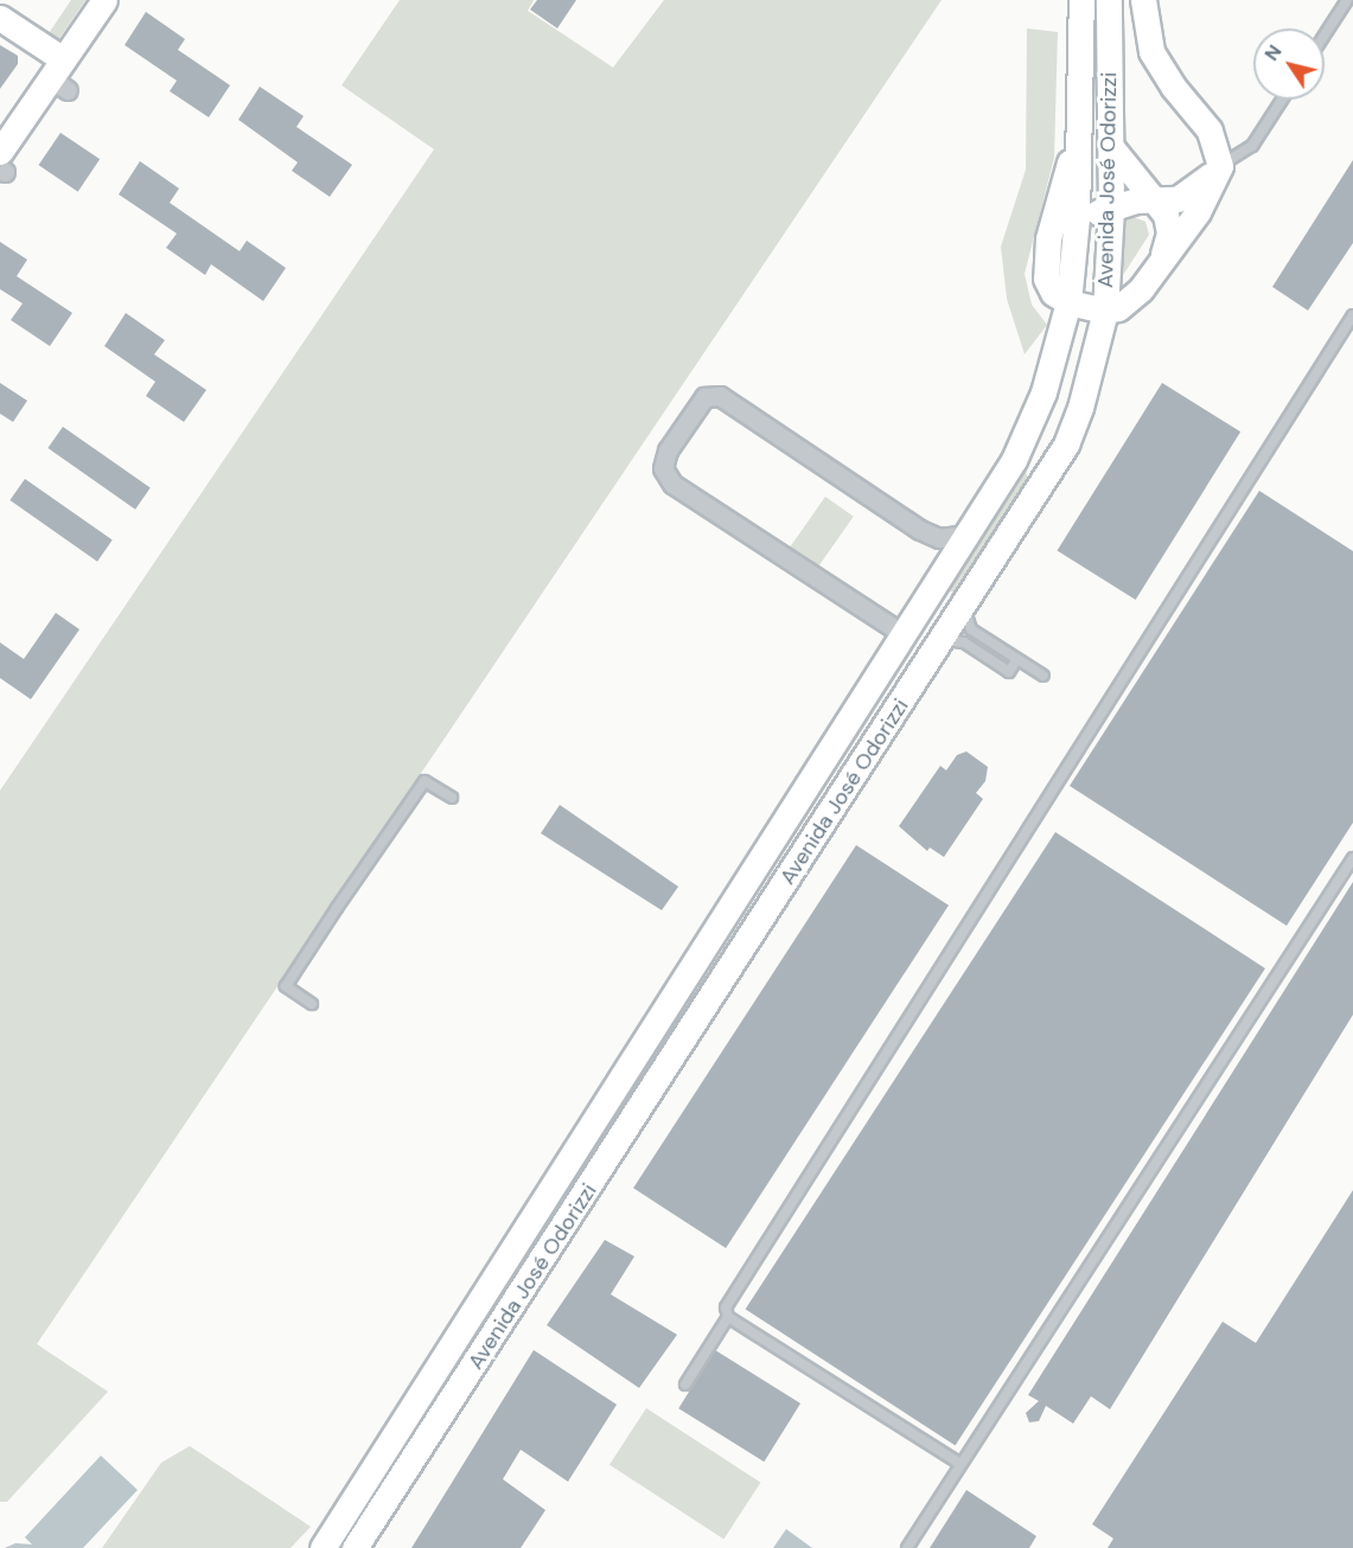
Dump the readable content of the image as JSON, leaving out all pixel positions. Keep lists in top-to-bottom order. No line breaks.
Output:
{"streets":{"main road":["Avenida José Odorizzi"]},"north":"top left"}
